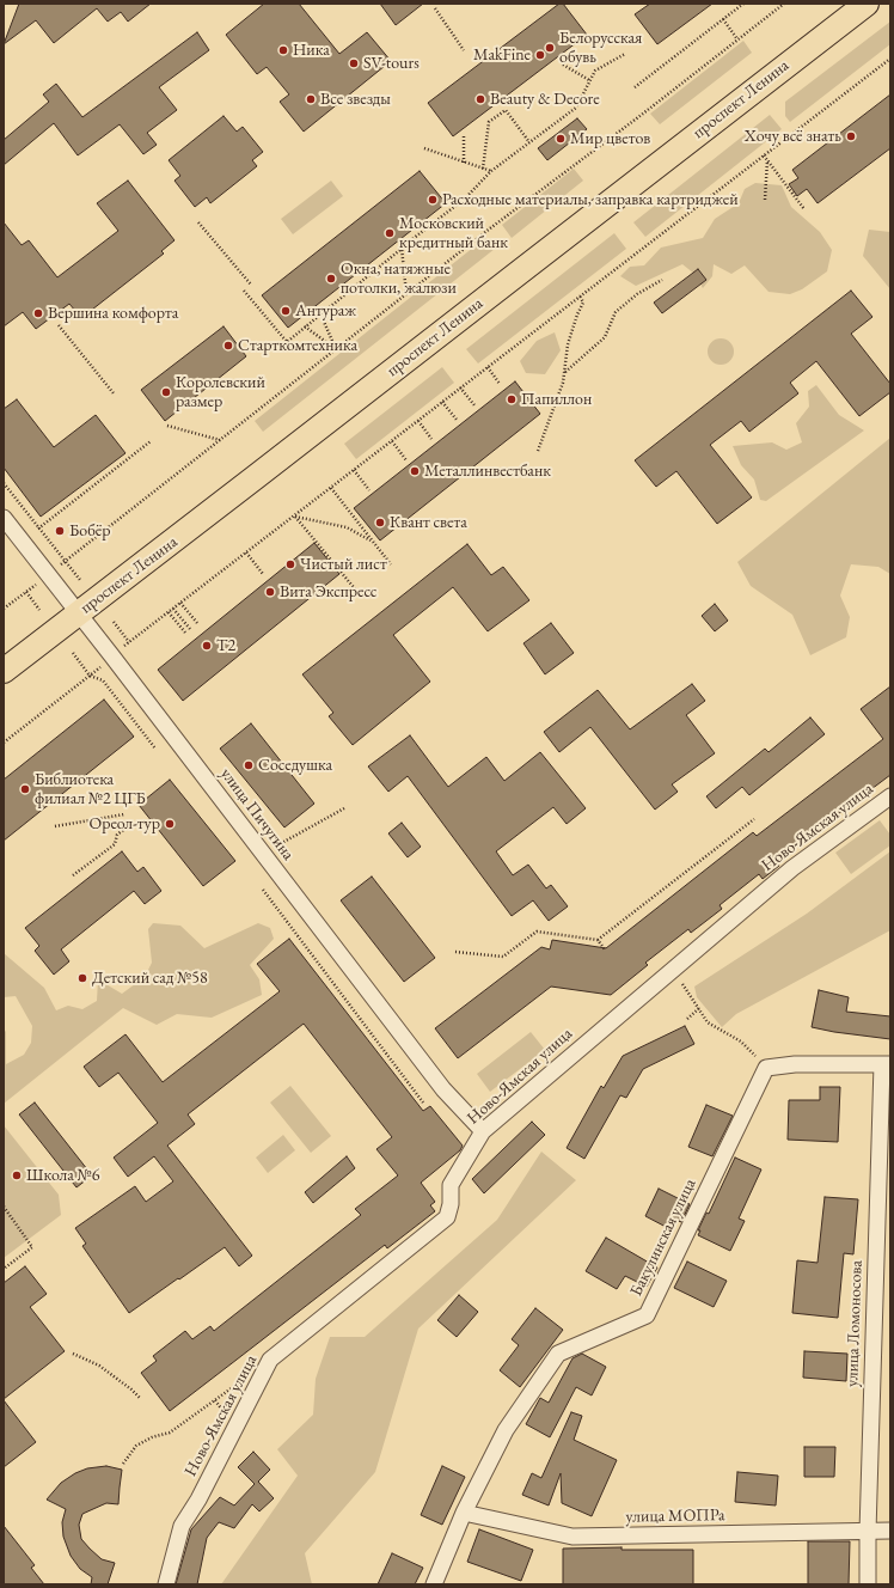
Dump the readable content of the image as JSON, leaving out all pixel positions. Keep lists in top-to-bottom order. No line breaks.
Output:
{"streets":{"main road":["проспект Ленина"],"street":["улица Пичугина","Ново-Ямская улица","Бакулинская улица","улица Ломоносова","улица МОПРа"]},"crossings":[["проспект Ленина","улица Пичугина"],["улица Пичугина","Ново-Ямская улица"],["Бакулинская улица","улица МОПРа"],["улица Ломоносова","улица МОПРа"]],"places":["Белорусская обувь","Ника","MakFine","SV-tours","Все звезды","Beauty & Decore","Хочу всё знать","Мир цветов","Расходные материалы, заправка картриджей","Московский кредитный банк","Окна, натяжные потолки, жалюзи","Антураж","Вершина комфорта","Старткомтехника","Королевский размер","Папиллон","Металлинвестбанк","Квант света","Бобёр","Чистый лист","Вита Экспресс","T2","Соседушка","Библиотека филиал №2 ЦГБ","Ореол-тур","Детский сад №58","Школа №6"]}
